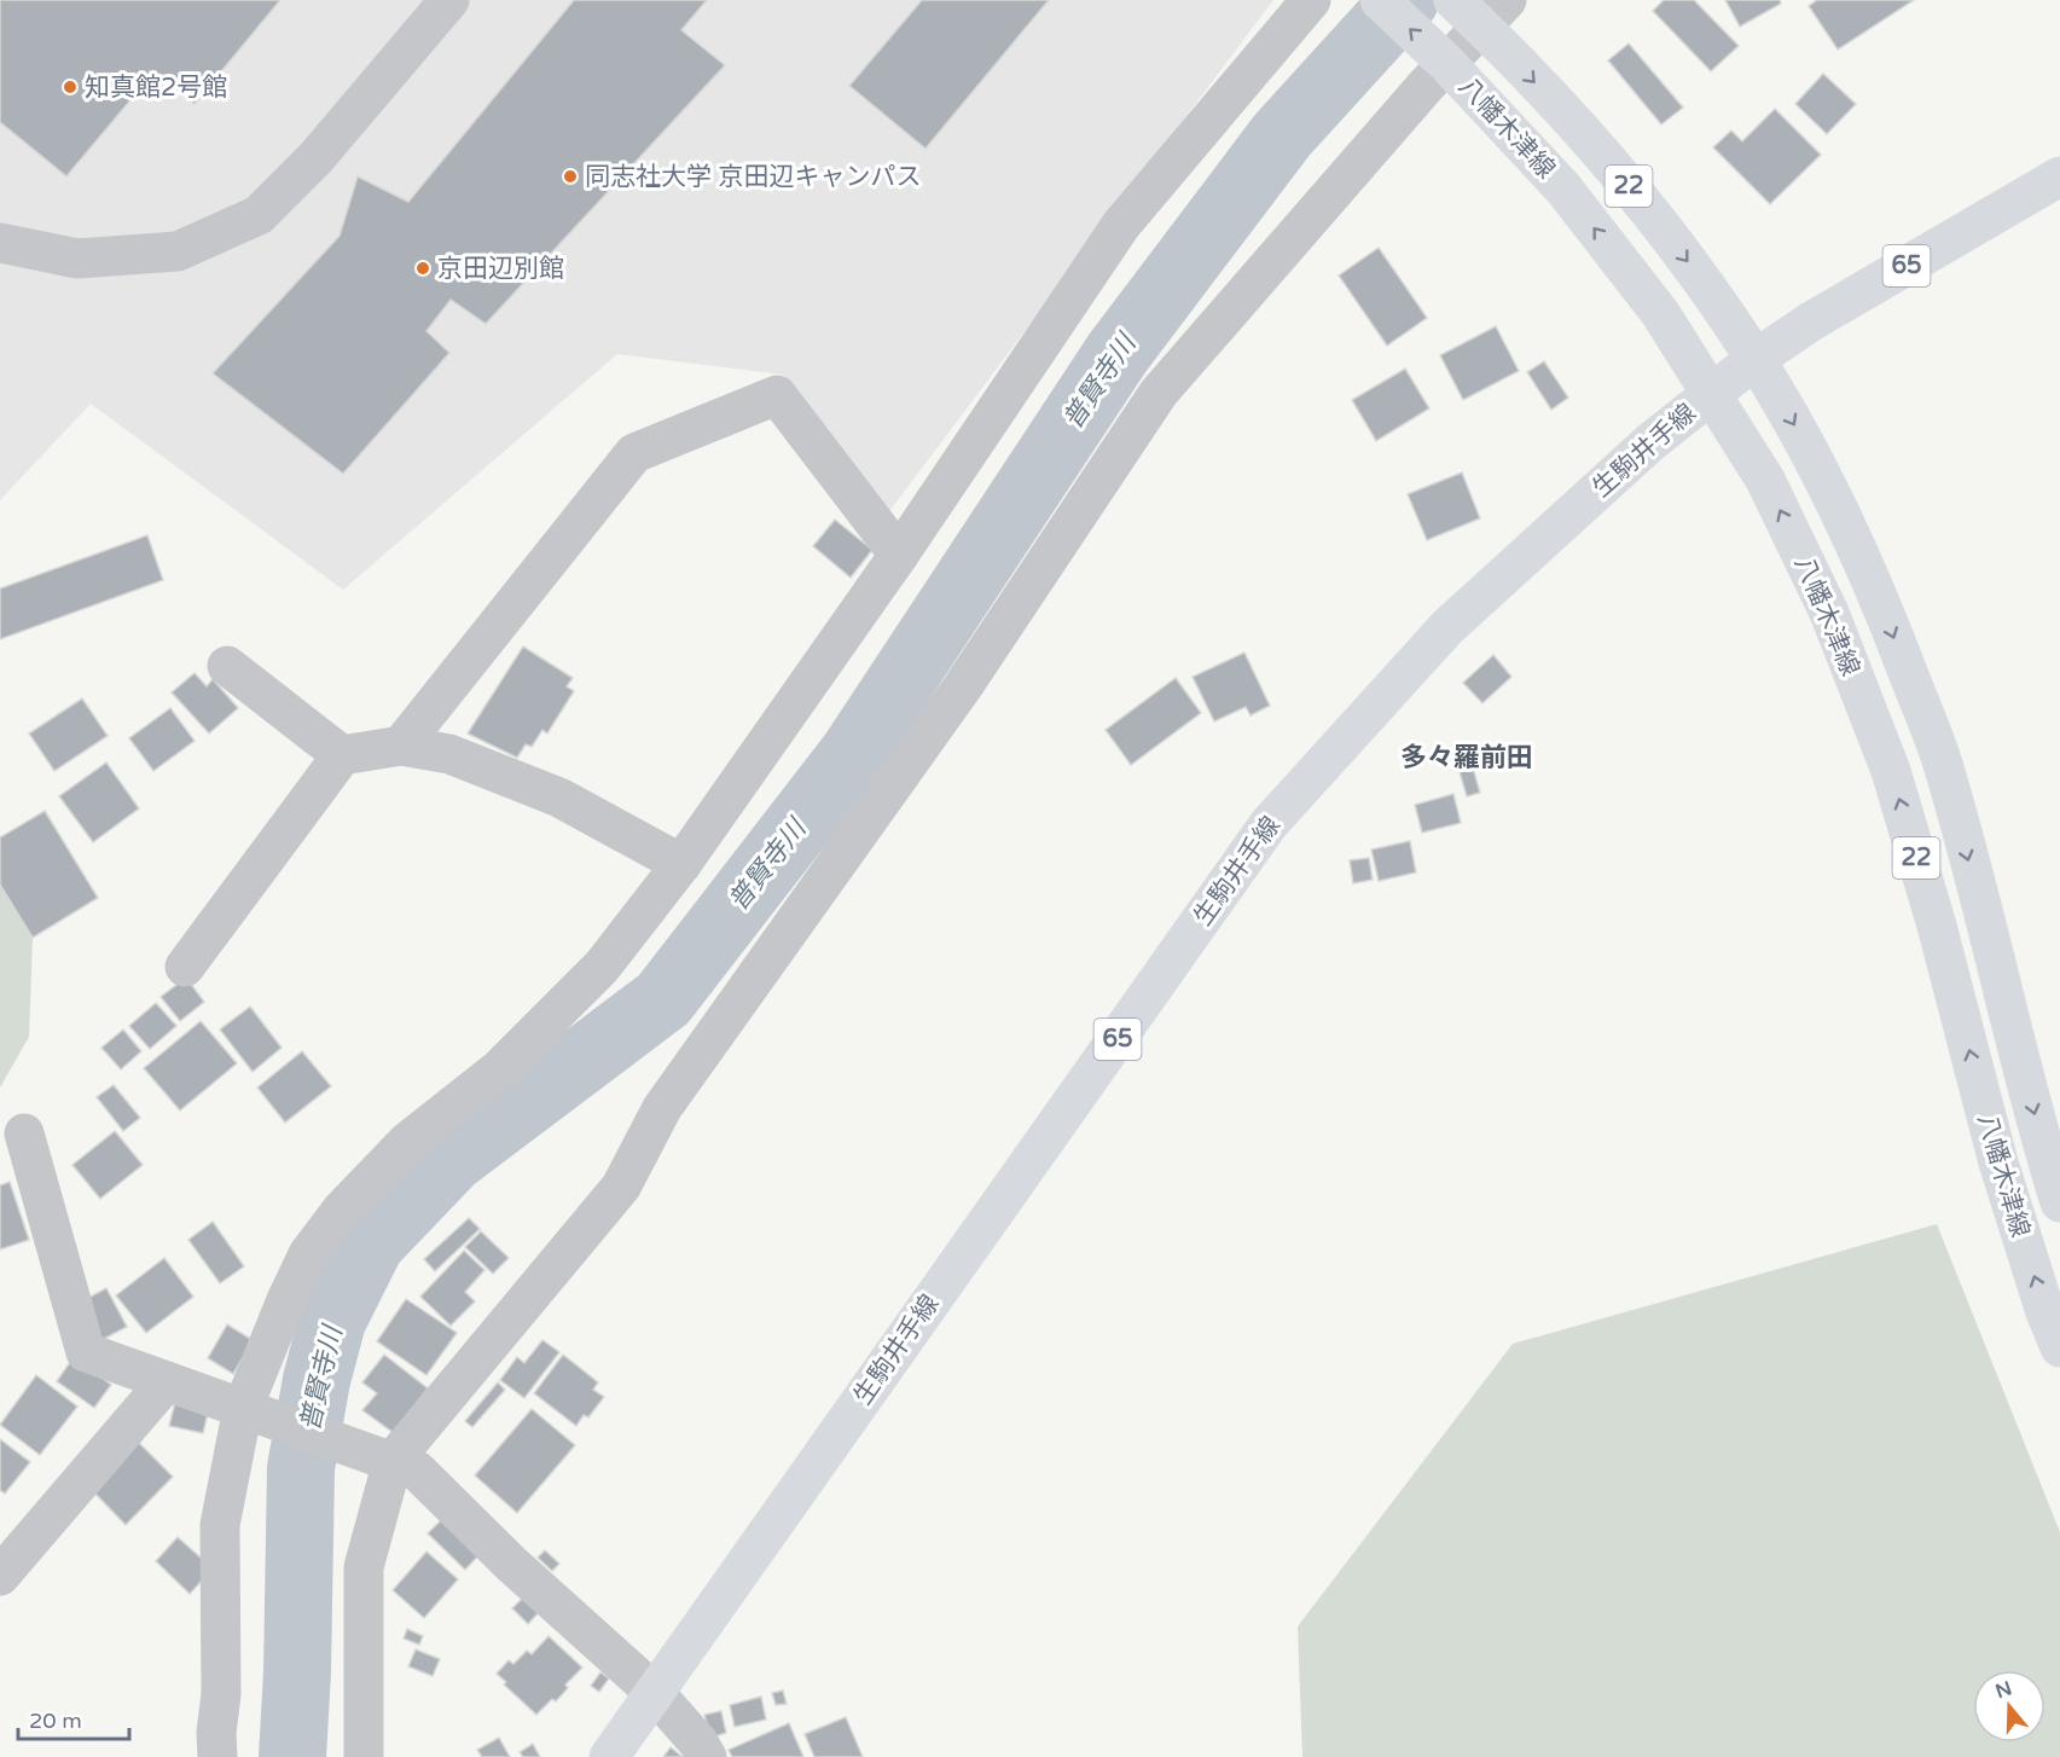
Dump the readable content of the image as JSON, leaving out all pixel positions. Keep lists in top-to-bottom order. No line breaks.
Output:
{"streets":{"main road":["八幡木津線","22","65","生駒井手線"]},"crossings":[["八幡木津線","生駒井手線"]],"districts":["多々羅前田"],"water":["普賢寺川"],"places":["知真館2号館","同志社大学 京田辺キャンパス","京田辺別館"],"scale_bar":"20 m","north":"top"}
